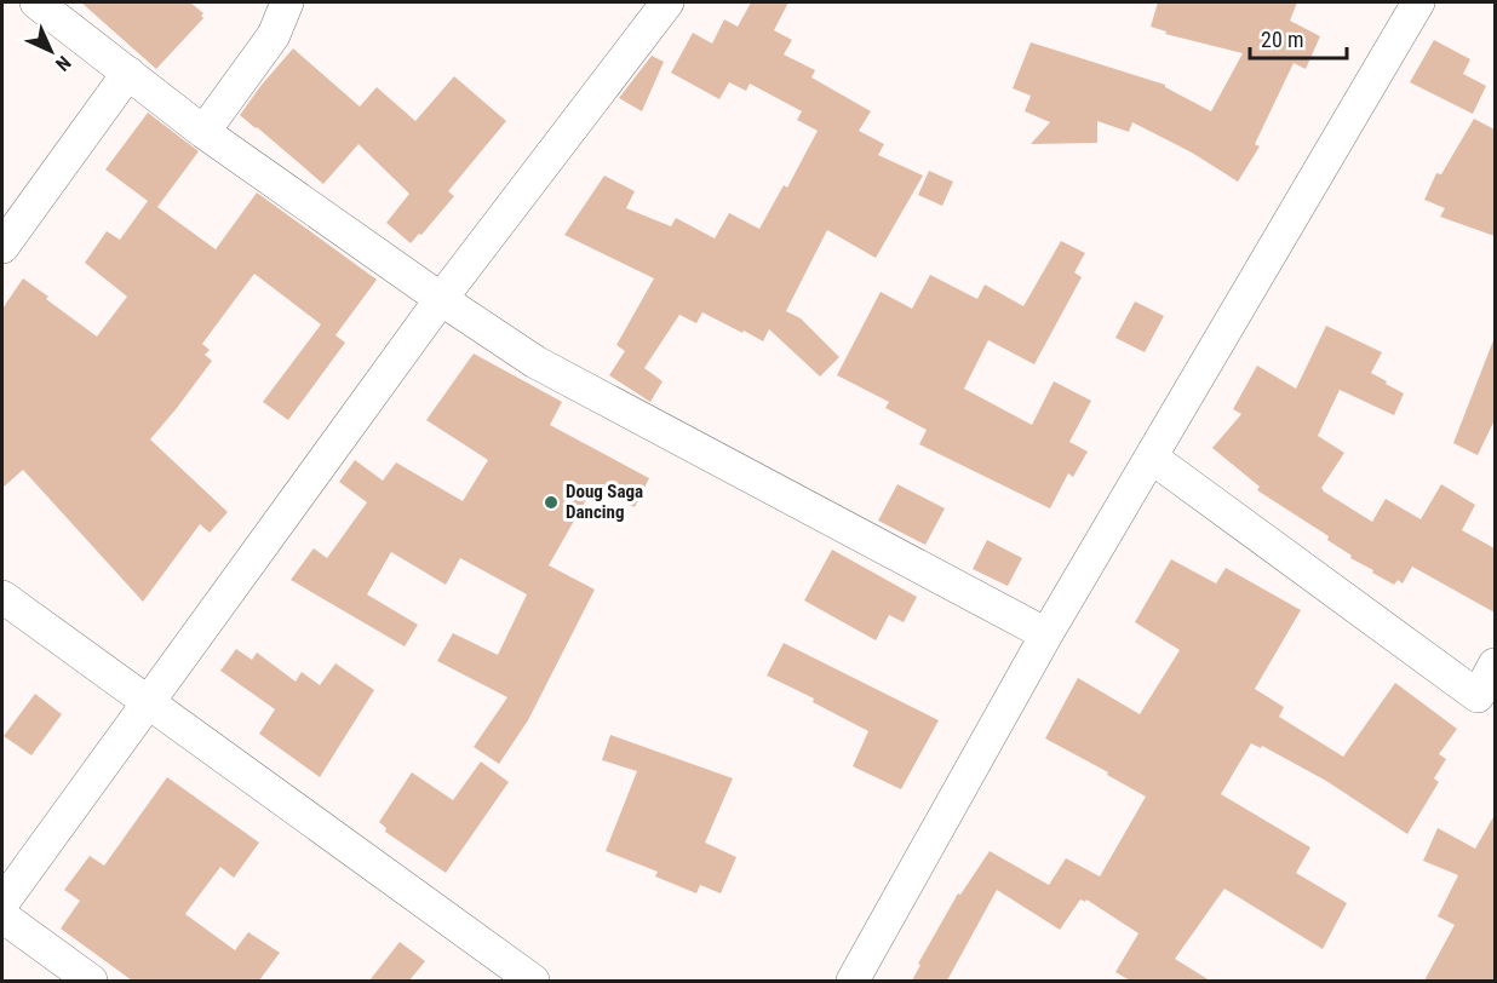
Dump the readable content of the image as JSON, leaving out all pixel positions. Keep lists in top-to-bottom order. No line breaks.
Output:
{"places":["Doug Saga Dancing"],"scale_bar":"20 m","north":"bottom right"}
